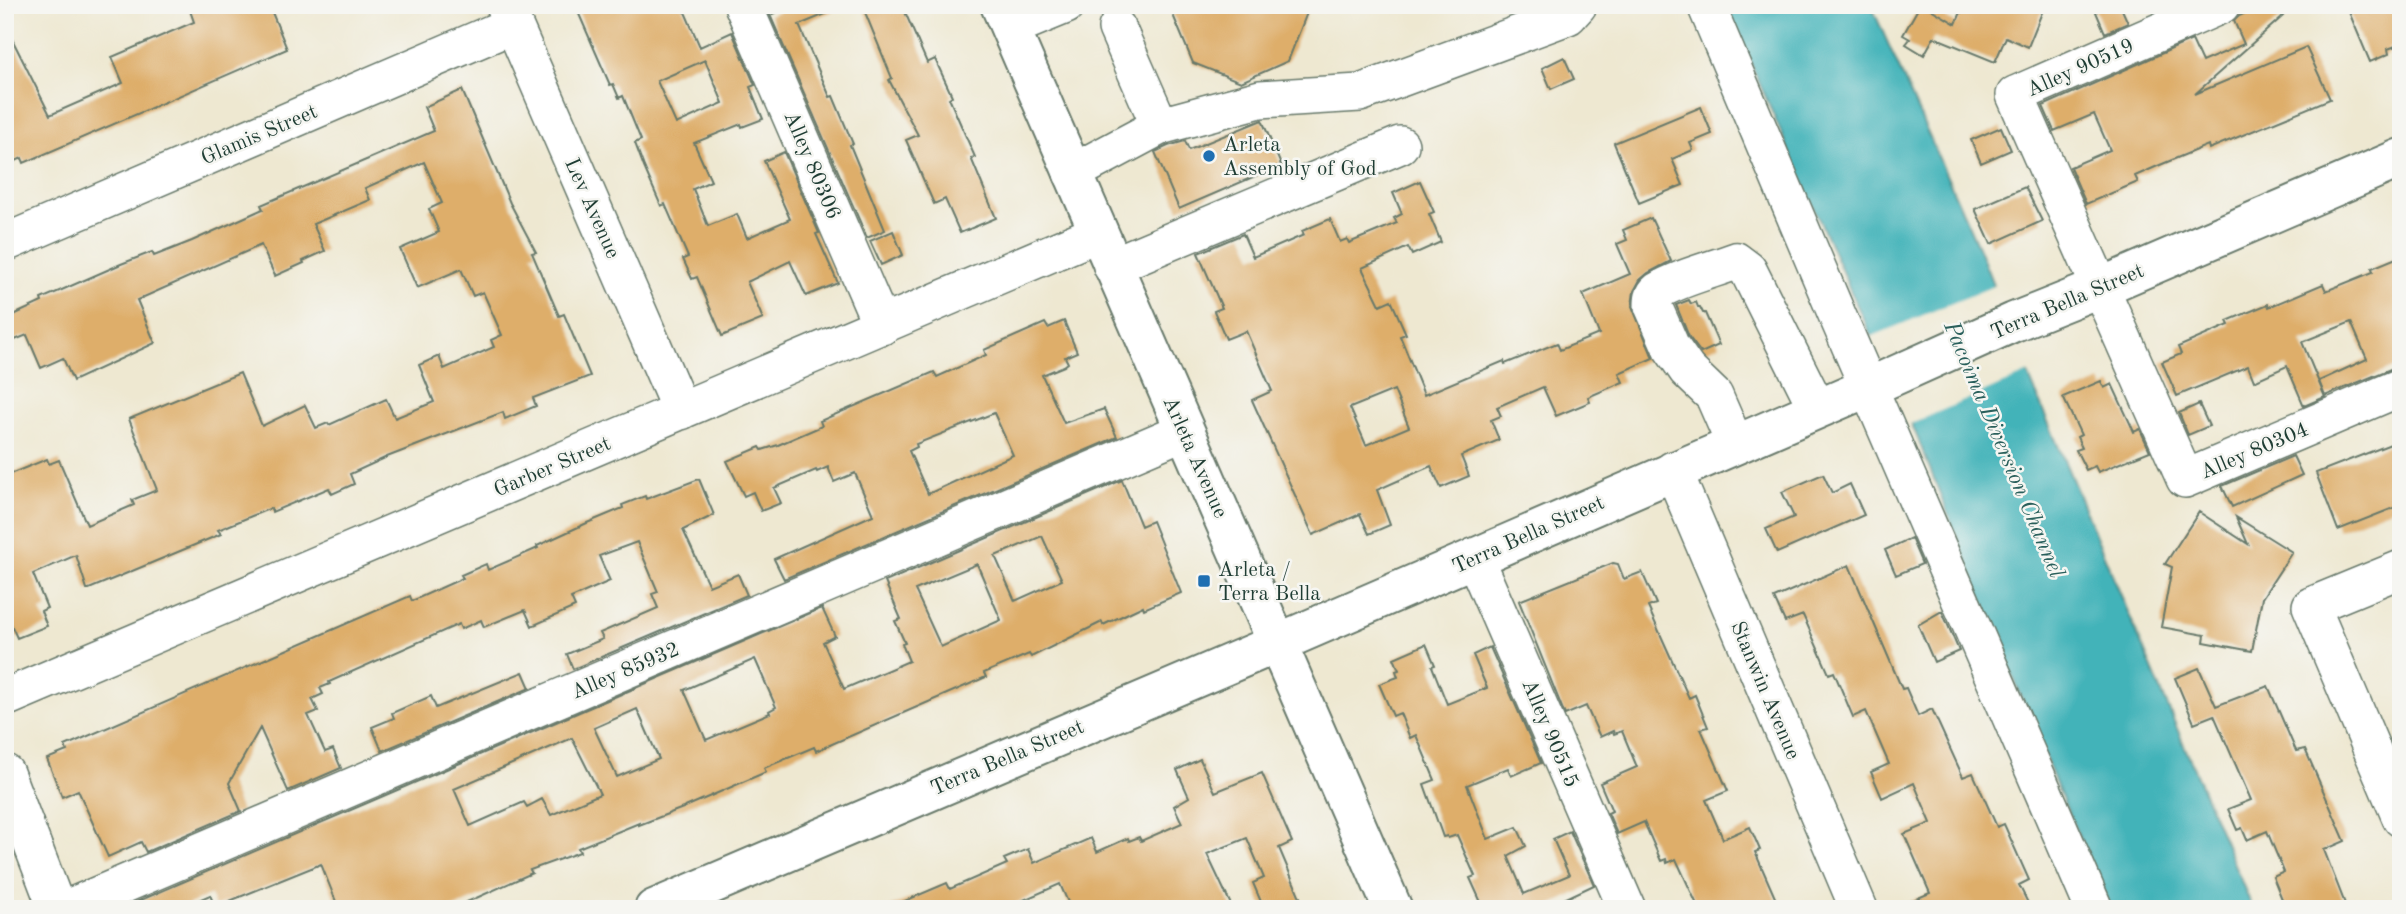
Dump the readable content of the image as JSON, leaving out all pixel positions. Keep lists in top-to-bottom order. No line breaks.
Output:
{"streets":{"main road":["Terra Bella Street","Arleta Avenue"],"street":["Alley 90519","Glamis Street","Alley 80306","Lev Avenue","Alley 80304","Garber Street","Alley 85932","Stanwin Avenue","Alley 90515"]},"crossings":[["Alley 90519","Terra Bella Street"],["Alley 90519","Alley 80304"],["Glamis Street","Lev Avenue"],["Alley 80306","Garber Street"],["Lev Avenue","Garber Street"],["Terra Bella Street","Alley 80304"],["Terra Bella Street","Arleta Avenue"],["Terra Bella Street","Stanwin Avenue"],["Terra Bella Street","Alley 90515"],["Arleta Avenue","Garber Street"],["Arleta Avenue","Alley 85932"]],"water":["Pacoima Diversion Channel"],"places":{"other":["Arleta Assembly of God"],"transit":["Arleta / Terra Bella"]}}
